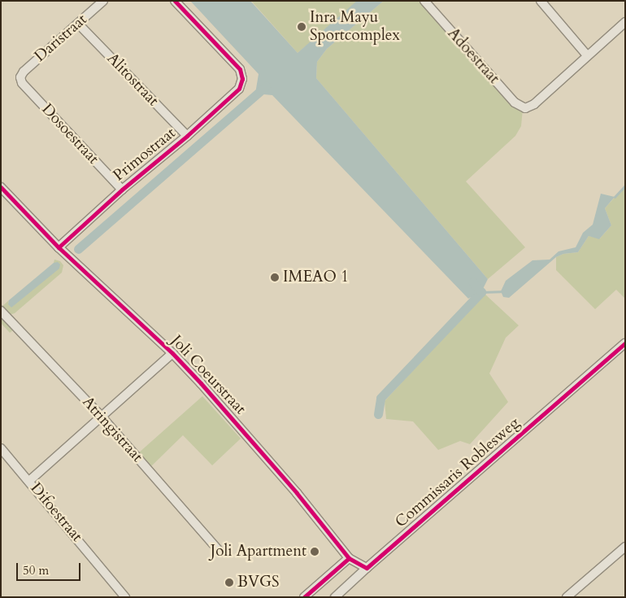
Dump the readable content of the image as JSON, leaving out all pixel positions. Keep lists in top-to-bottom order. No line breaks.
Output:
{"streets":{"street":["Daristraat","Adoestraat","Alitostraat","Dosoestraat","Primostraat","Joli Coeurstraat","Atringistraat","Commissaris Roblesweg","Difoestraat"]},"crossings":[["Daristraat","Alitostraat"],["Daristraat","Dosoestraat"],["Alitostraat","Primostraat"],["Dosoestraat","Primostraat"],["Primostraat","Joli Coeurstraat"]],"places":["Inra Mayu Sportcomplex","IMEAO 1","Joli Apartment","BVGS"],"scale_bar":"50 m"}
